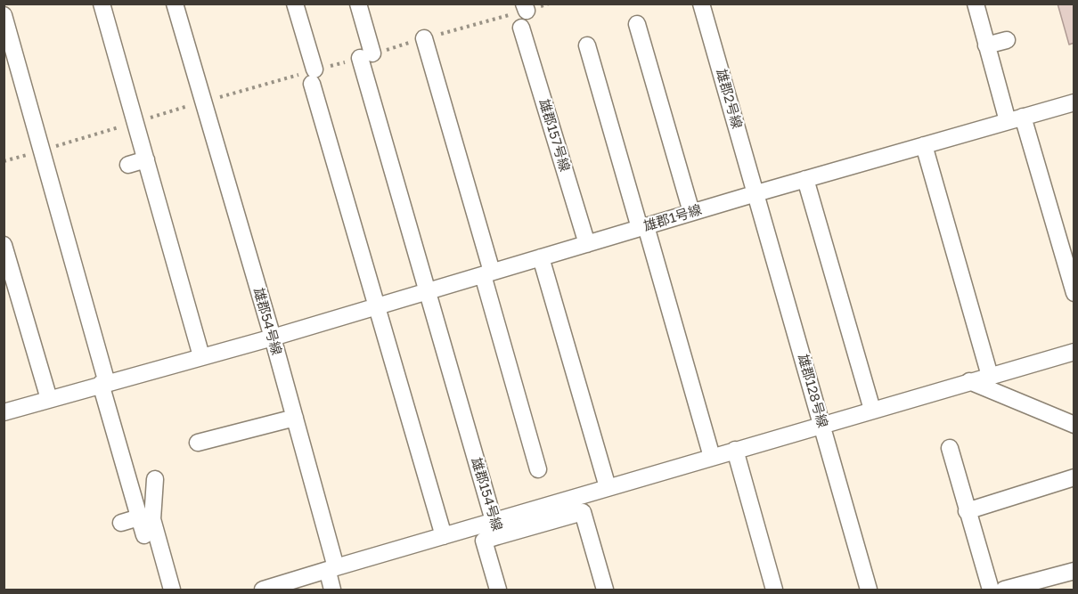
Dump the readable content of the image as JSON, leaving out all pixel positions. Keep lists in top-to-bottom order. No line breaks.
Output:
{"streets":{"street":["雄郡2号線","雄郡157号線","雄郡1号線","雄郡54号線","雄郡128号線","雄郡154号線"]},"crossings":[["雄郡2号線","雄郡1号線"],["雄郡2号線","雄郡128号線"],["雄郡157号線","雄郡1号線"],["雄郡1号線","雄郡54号線"],["雄郡1号線","雄郡128号線"],["雄郡1号線","雄郡154号線"]]}
